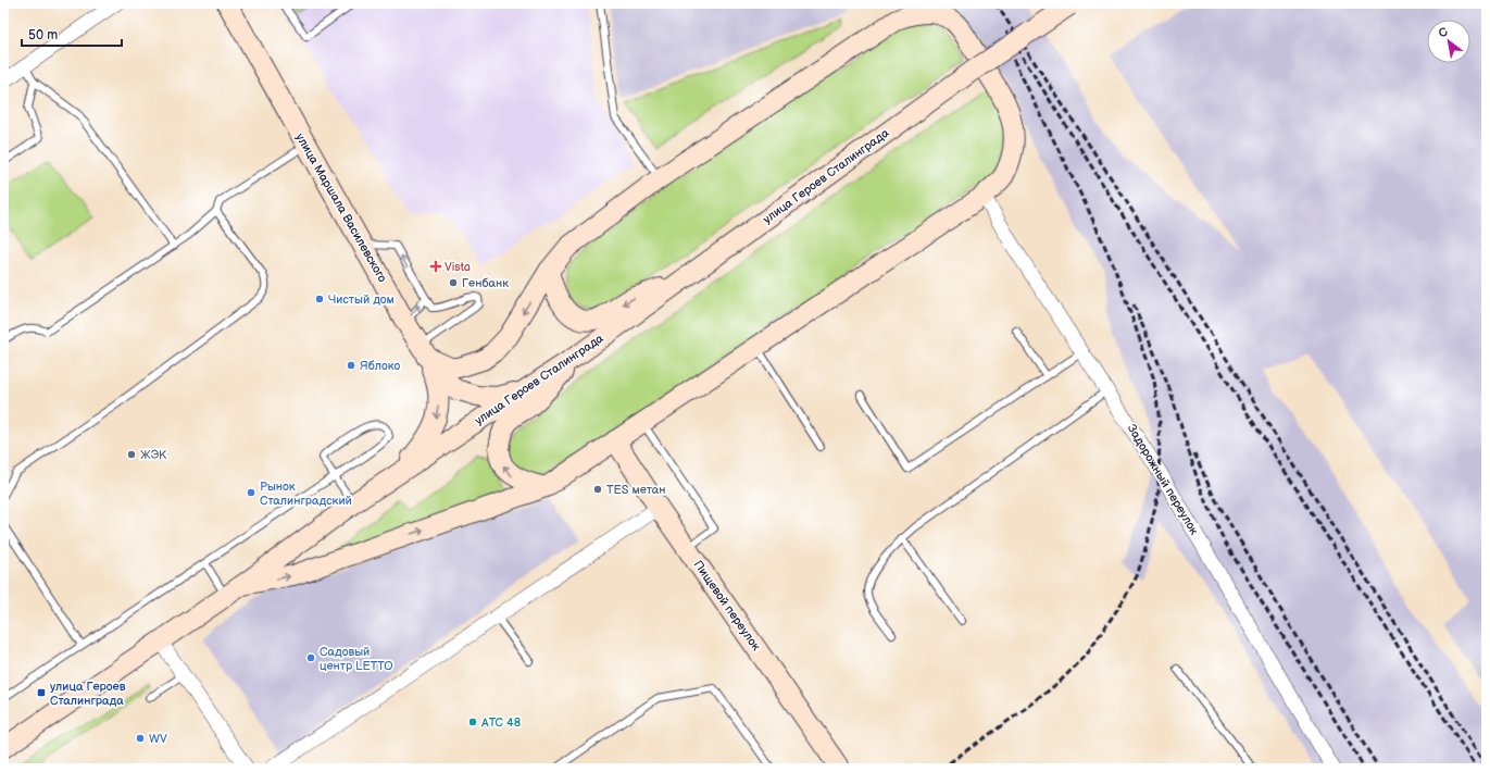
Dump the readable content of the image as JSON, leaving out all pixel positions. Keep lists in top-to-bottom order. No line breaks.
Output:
{"streets":{"street":["улица Героев Сталинграда","улица Маршала Василевского","Задорожный переулок","Пищевой переулок"]},"crossings":[["улица Героев Сталинграда","улица Маршала Василевского"]],"places":{"health":["Vista"],"other":["Генбанк","Чистый дом","Яблоко","ЖЭК","TES метан","Рынок Сталинградский","Садовый центр LETTO","АТС 48","WV"],"transit":["улица Героев Сталинграда"]},"scale_bar":"50 m","north":"top left"}
